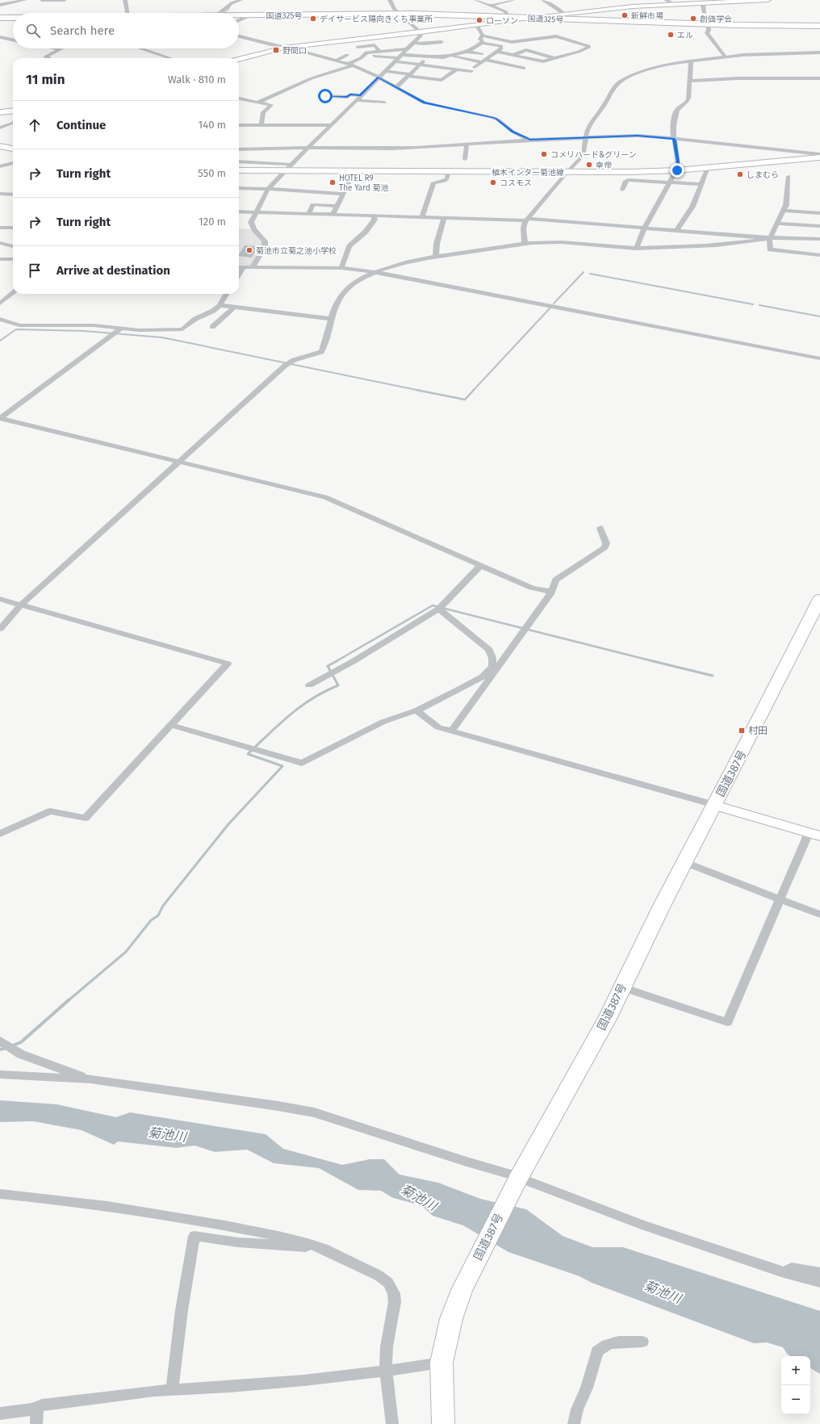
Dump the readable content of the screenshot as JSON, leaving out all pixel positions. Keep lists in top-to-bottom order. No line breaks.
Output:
{"streets":{"highway":["国道325号","国道387号"],"main road":["植木インター菊池線"]},"water":["菊池川"],"places":{"other":["新鮮市場","デイサービス陽向きくち事業所","創価学会","ローソン","エル","コメリハード&グリーン","幸帝","しまむら","HOTEL R9 The Yard 菊池","コスモス","菊池市立菊之池小学校"],"transit":["野間口","村田"]},"page":{"search":"Search here","heading":["11 min","Walk · 810 m"],"list":[["Continue","140 m"],["Turn right","550 m"],["Turn right","120 m"],"Arrive at destination"],"map_buttons":["+","−"]}}
